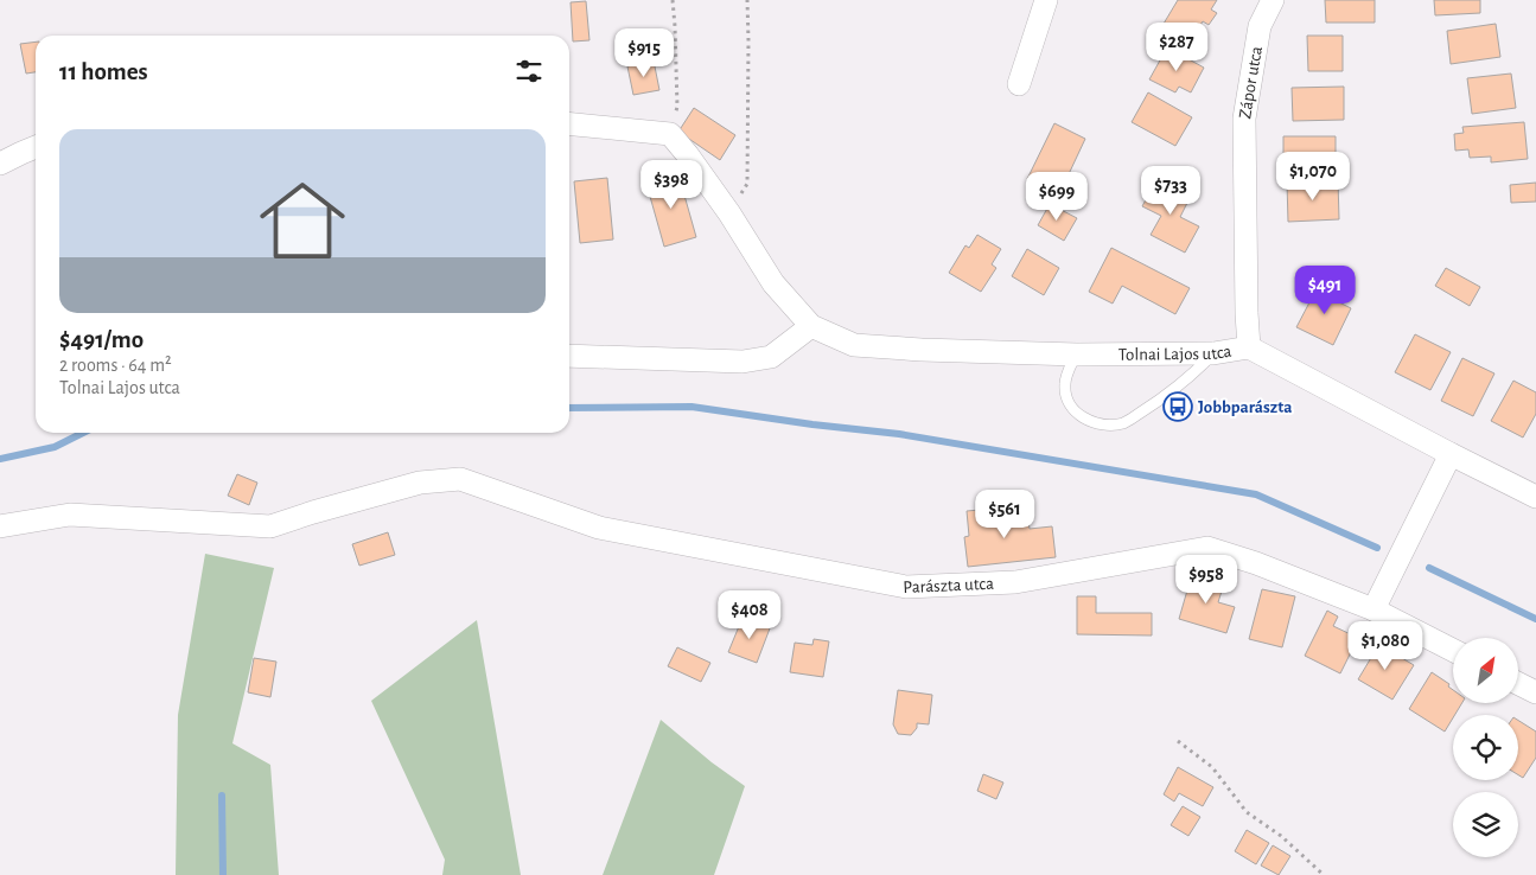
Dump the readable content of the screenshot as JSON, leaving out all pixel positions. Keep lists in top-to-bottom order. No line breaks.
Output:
{"streets":{"street":["Zápor utca","Tolnai Lajos utca","Parászta utca"]},"crossings":[["Zápor utca","Tolnai Lajos utca"]],"places":{"bus stop":["Jobbparászta"]},"north":"top right","page":{"price":["$287","$915","$1,070","$398","$733","$699","$491","$561","$958","$408","$1,080"],"heading":"11 homes","list":[{"name":"$491/mo","note":"2 rooms · 64 m² · Tolnai Lajos utca"}]}}
